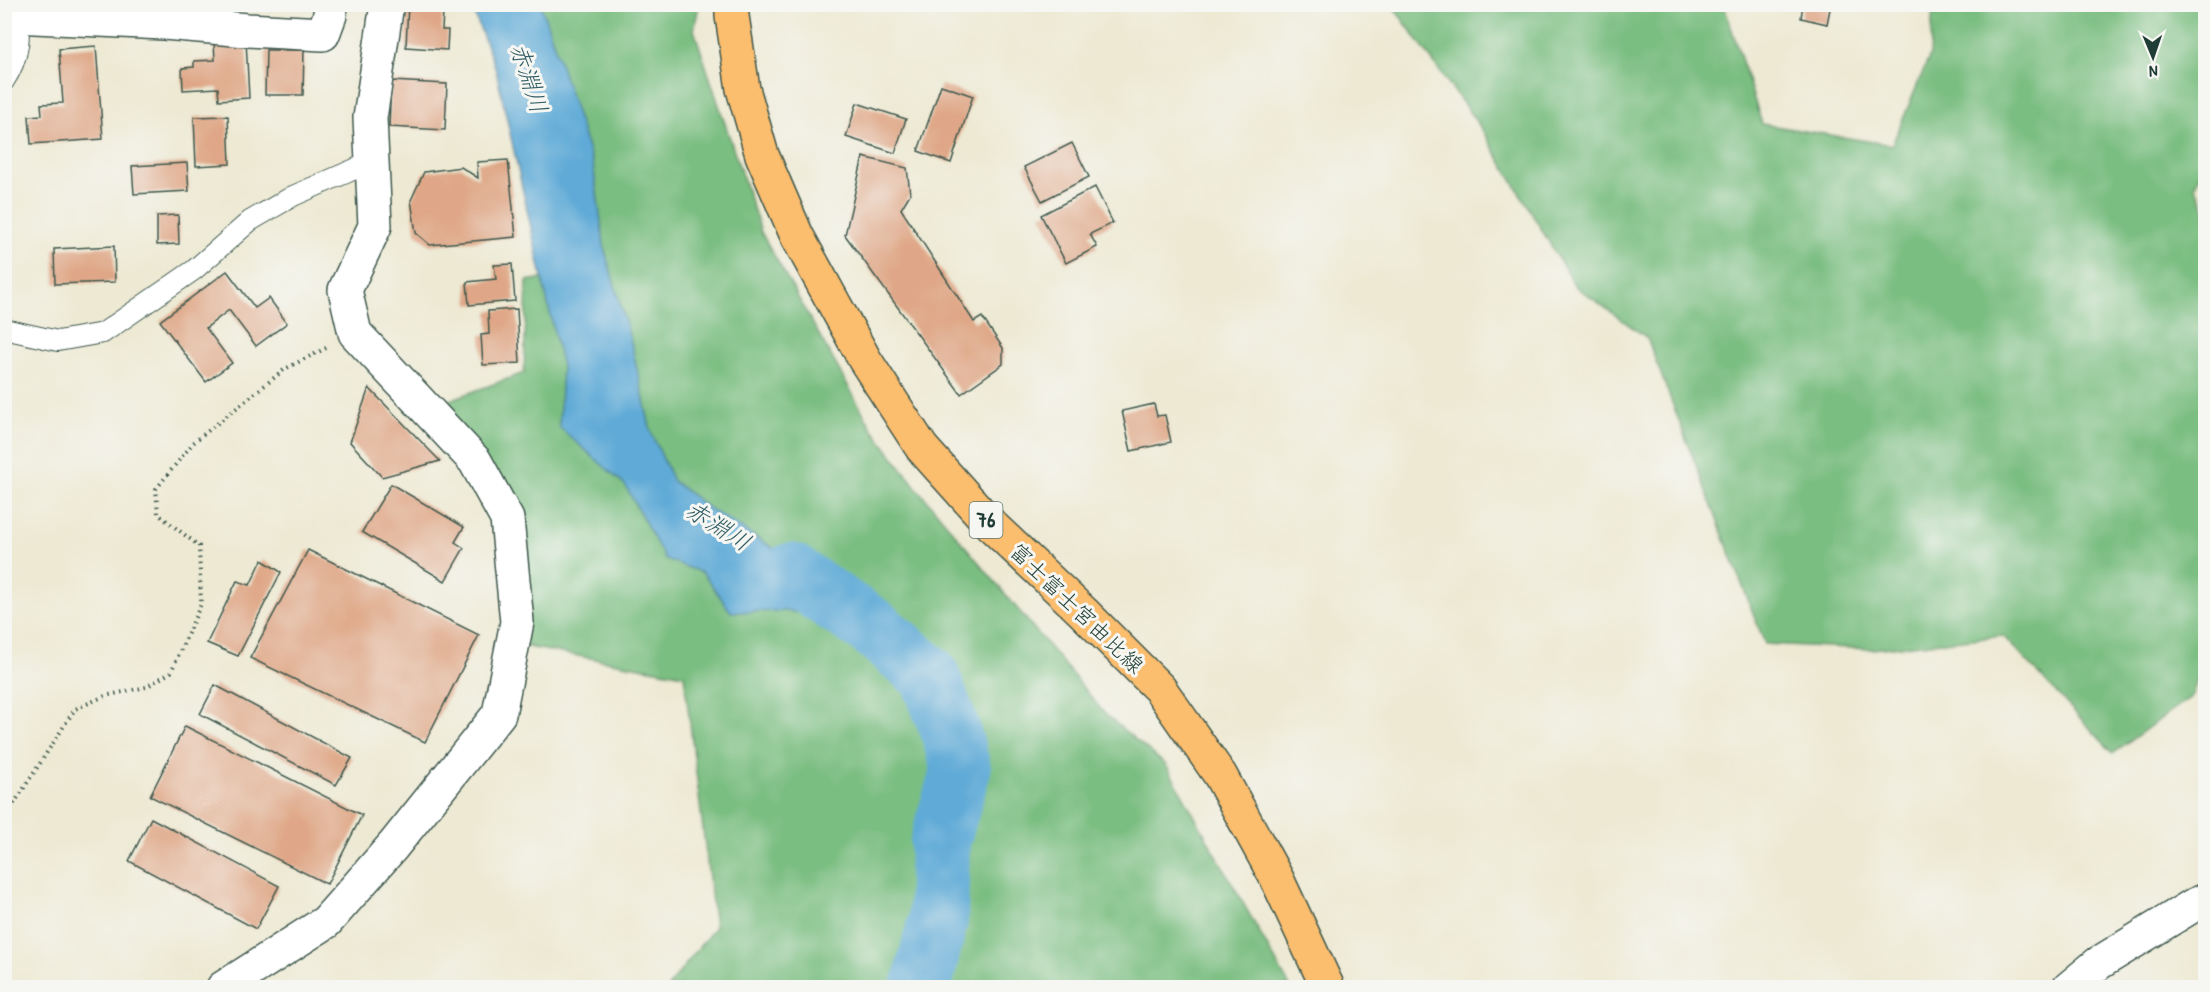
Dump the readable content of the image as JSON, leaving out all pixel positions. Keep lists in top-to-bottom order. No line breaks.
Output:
{"streets":{"main road":["76","富士富士宮由比線"]},"water":["赤淵川"],"north":"bottom"}
